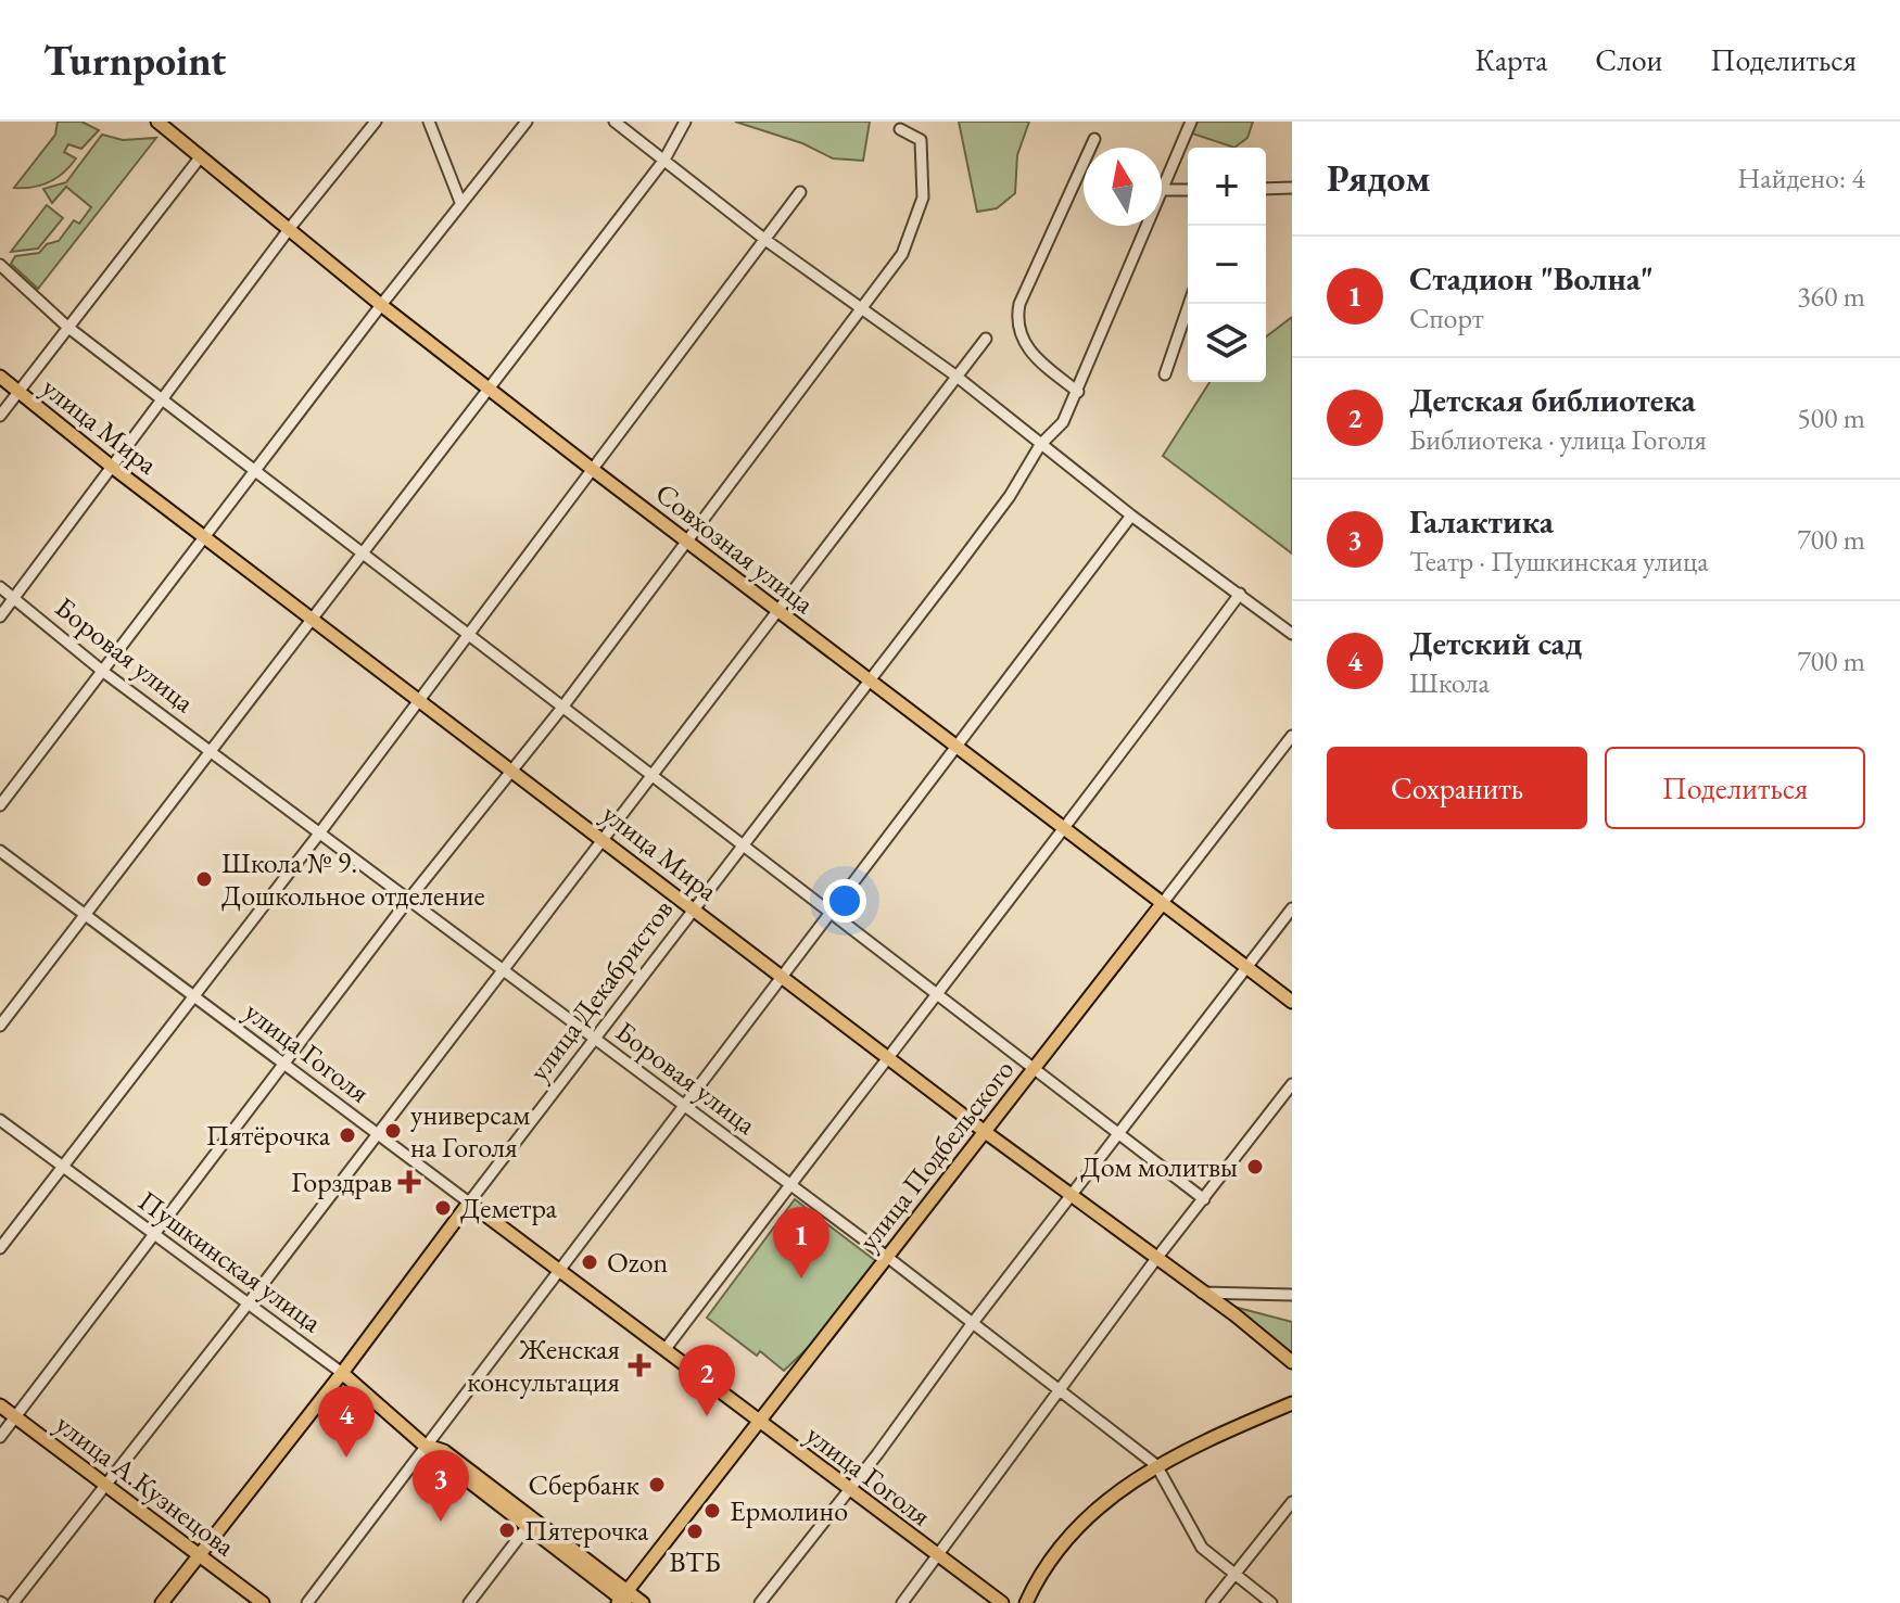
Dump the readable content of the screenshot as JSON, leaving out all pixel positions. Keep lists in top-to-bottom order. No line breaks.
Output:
{"streets":{"main road":["улица Мира","Совхозная улица","улица Декабристов","улица Гоголя","улица Подбельского","Пушкинская улица","улица А.Кузнецова"],"street":["Боровая улица"]},"crossings":[["улица Мира","улица Декабристов"],["улица Мира","улица Подбельского"],["Совхозная улица","улица Декабристов"],["Совхозная улица","улица Подбельского"],["Боровая улица","улица Декабристов"],["Боровая улица","улица Подбельского"],["улица Декабристов","улица Гоголя"],["улица Декабристов","Пушкинская улица"],["улица Декабристов","улица А.Кузнецова"],["улица Гоголя","улица Подбельского"],["улица Подбельского","Пушкинская улица"]],"places":{"other":["Школа № 9. Дошкольное отделение","универсам на Гоголя","Пятёрочка","Дом молитвы","Деметра","Ozon","Сбербанк","Ермолино","Пятерочка","ВТБ"],"health":["Горздрав","Женская консультация"]},"north":"top","page":{"header":"Turnpoint","nav":["Карта","Слои","Поделиться"],"heading":["Рядом","Найдено: 4"],"map_buttons":["+","−"],"list":[{"mark":"1","name":"Стадион \"Волна\"","note":"Спорт","value":"360 m"},{"mark":"2","name":"Детская библиотека","note":"Библиотека · улица Гоголя","value":"500 m"},{"mark":"3","name":"Галактика","note":"Театр · Пушкинская улица","value":"700 m"},{"mark":"4","name":"Детский сад","note":"Школа","value":"700 m"}],"buttons":["Сохранить","Поделиться"],"pins":["1","2","4","3"]}}
